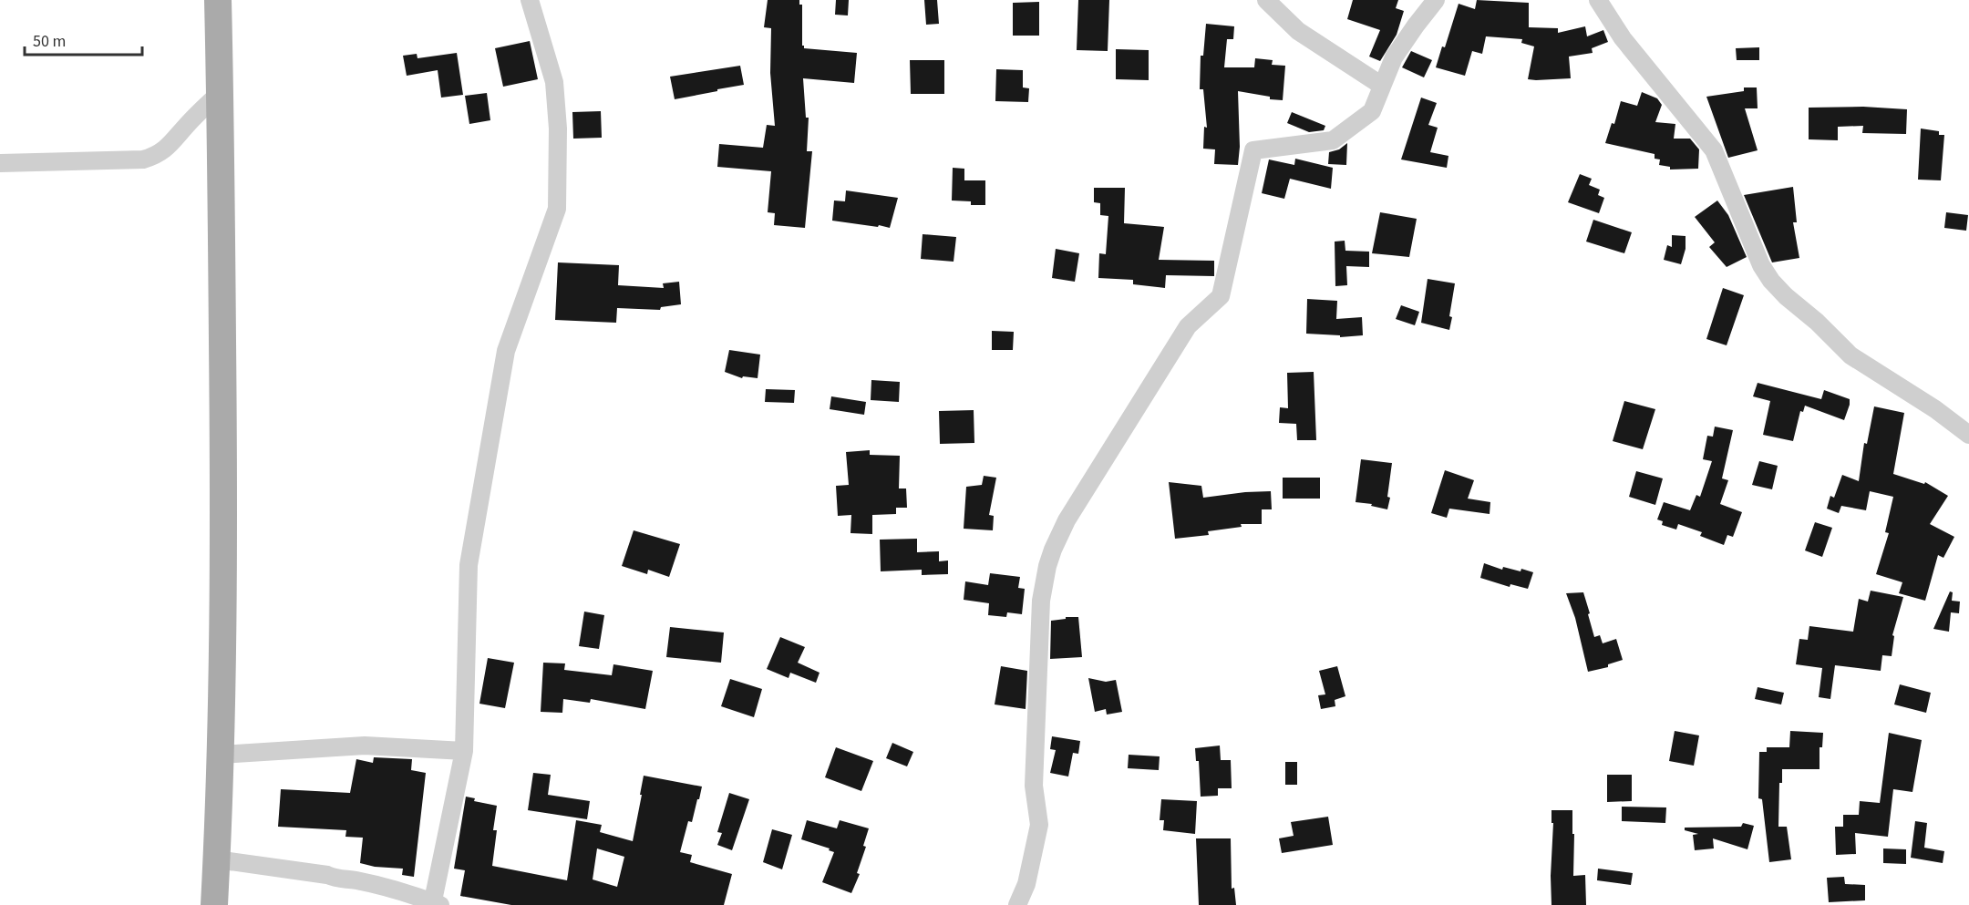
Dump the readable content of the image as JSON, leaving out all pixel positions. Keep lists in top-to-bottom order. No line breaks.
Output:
{"scale_bar":"50 m"}
